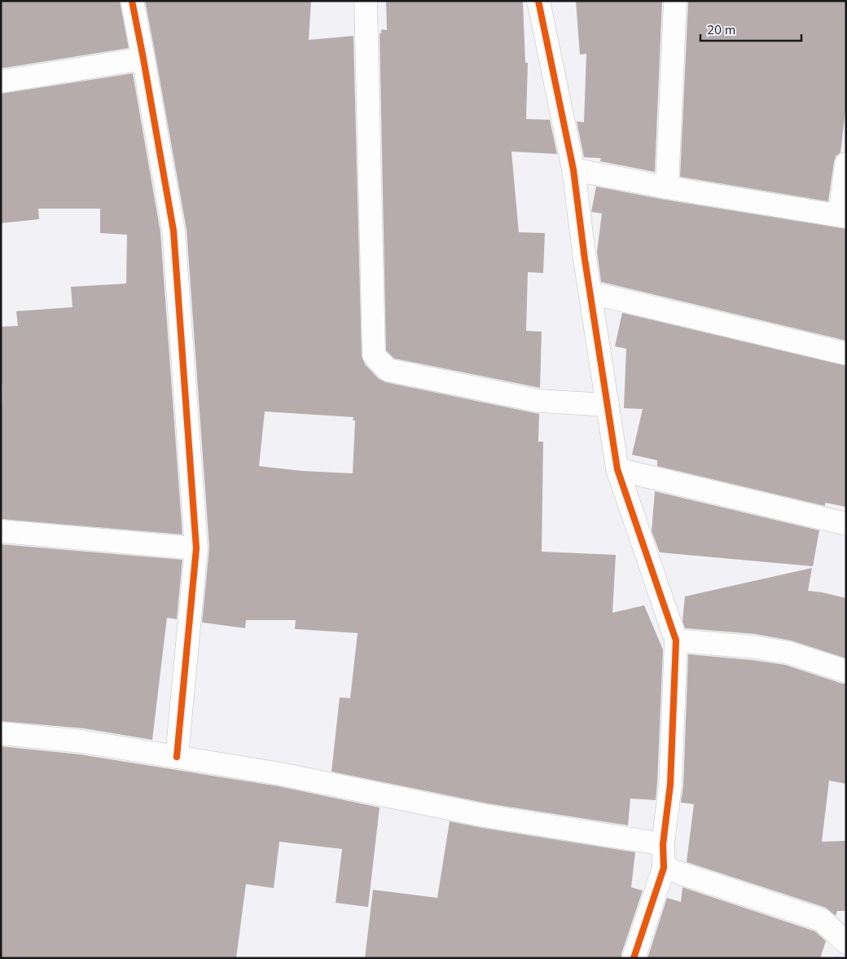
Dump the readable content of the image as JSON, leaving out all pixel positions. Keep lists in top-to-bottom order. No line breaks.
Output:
{"scale_bar":"20 m"}
